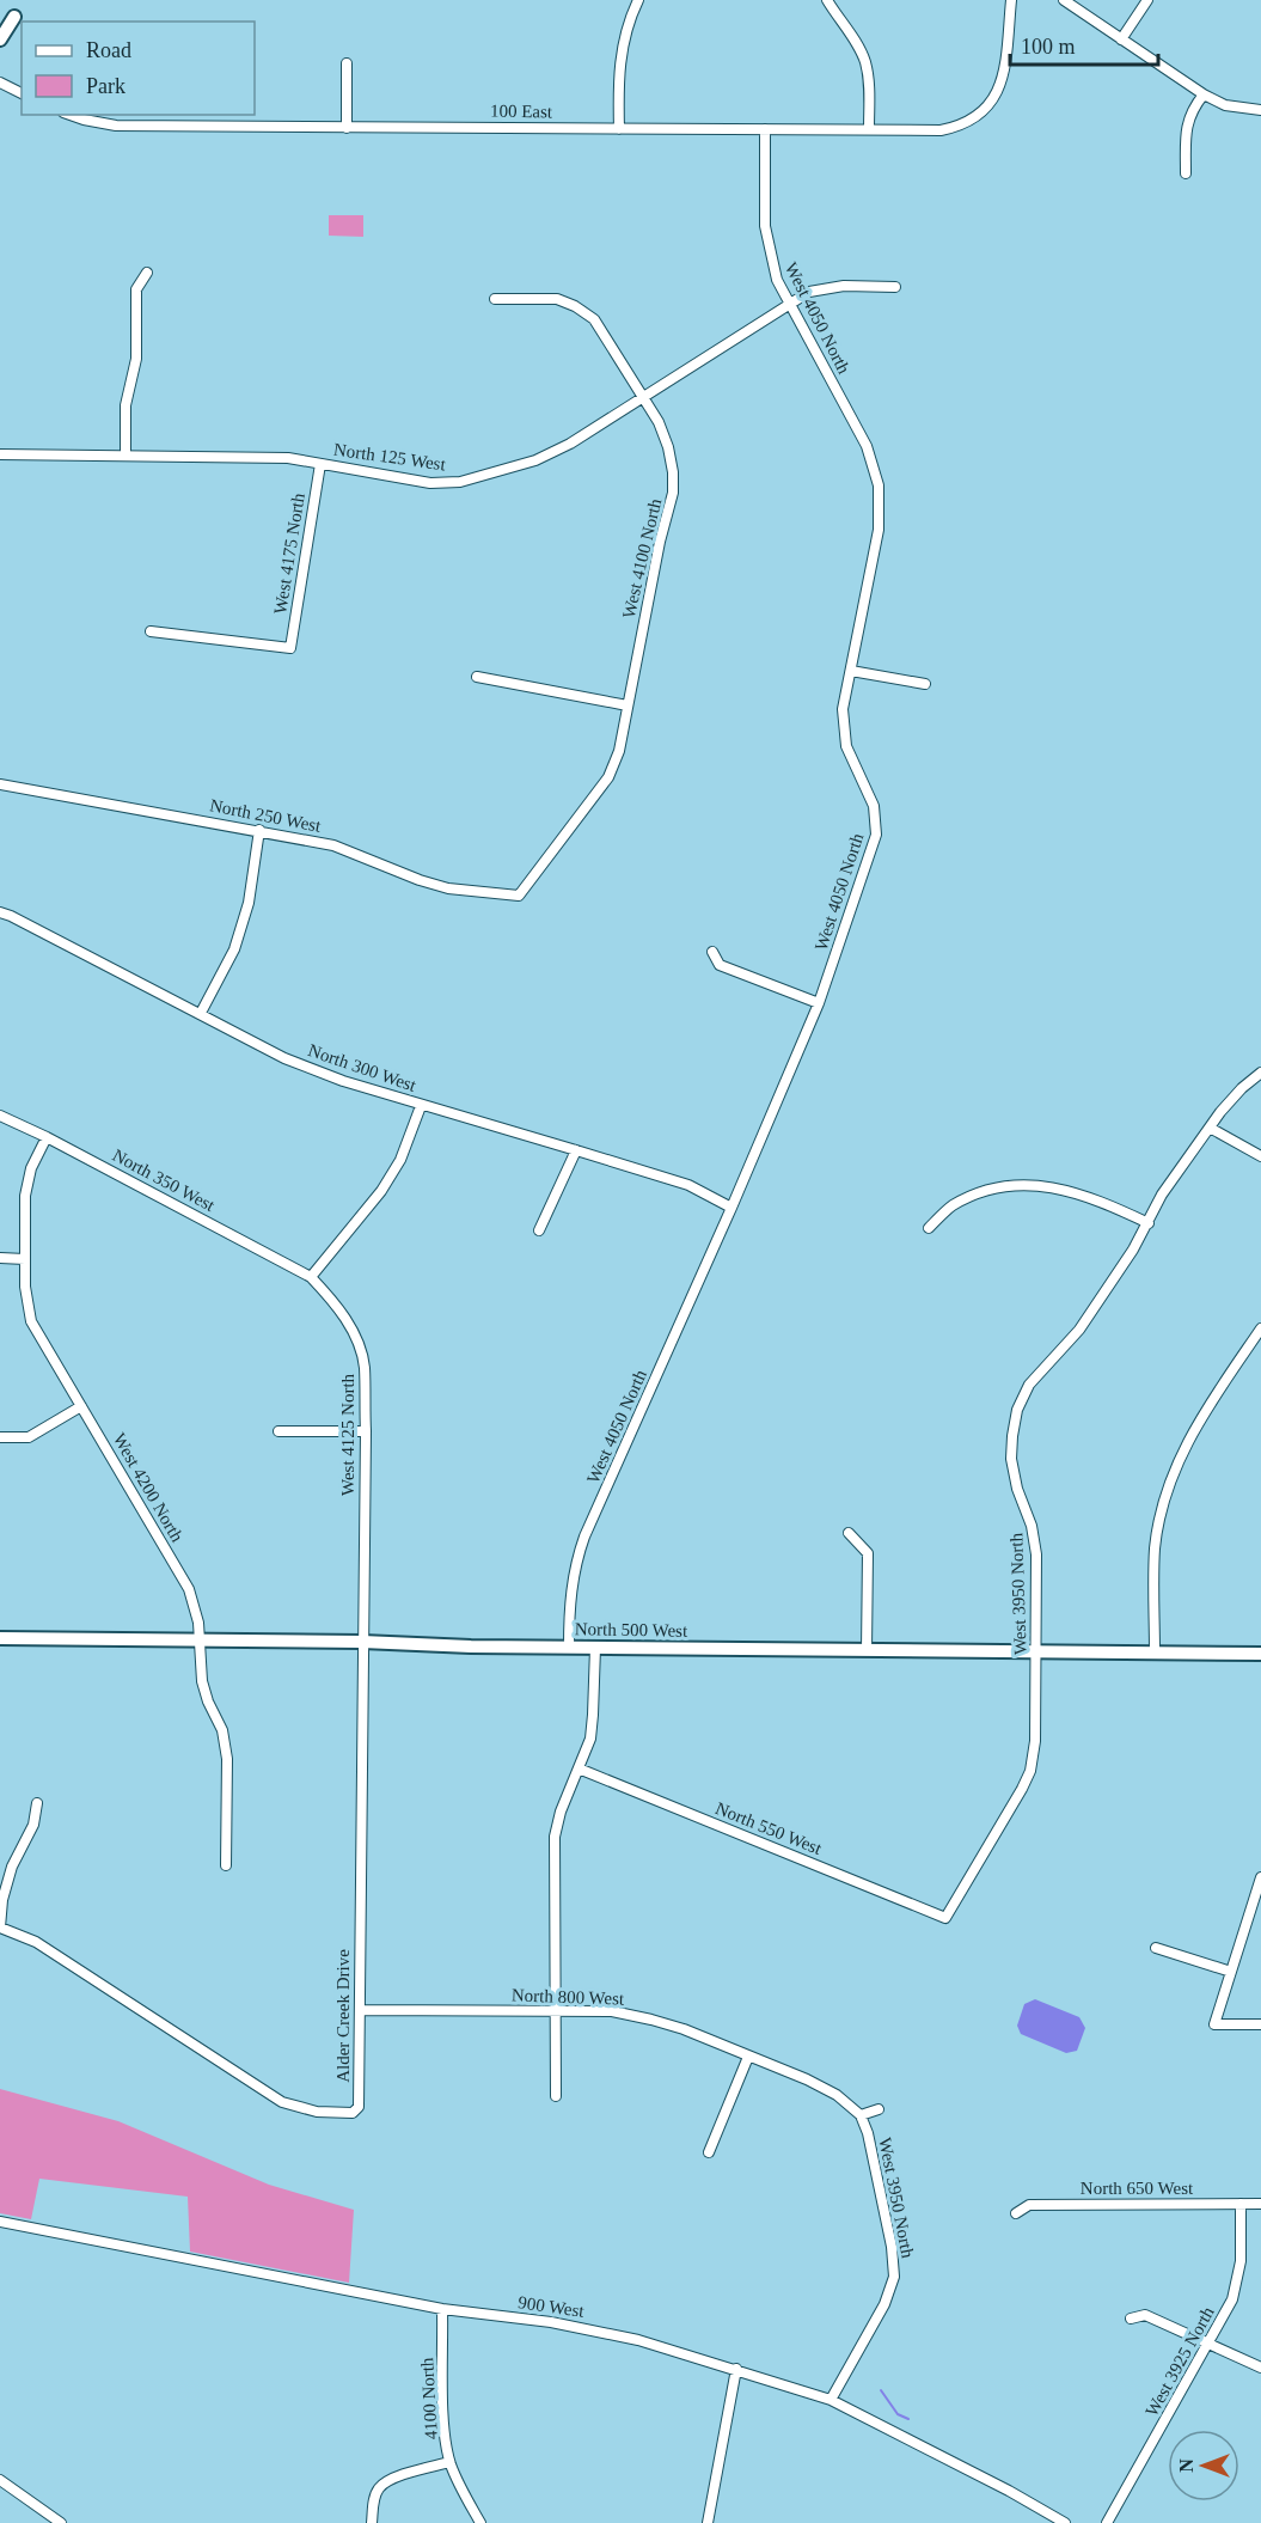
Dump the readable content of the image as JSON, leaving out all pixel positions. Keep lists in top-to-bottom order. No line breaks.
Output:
{"streets":{"street":["100 East","West 4050 North","North 125 West","West 4175 North","West 4100 North","North 250 West","North 300 West","North 350 West","West 4125 North","West 4200 North","West 3950 North","North 500 West","North 550 West","North 800 West","Alder Creek Drive","North 650 West","900 West","West 3925 North","4100 North"]},"crossings":[["100 East","West 4050 North"],["West 4050 North","North 125 West"],["West 4050 North","North 300 West"],["West 4050 North","North 500 West"],["North 125 West","West 4175 North"],["North 125 West","West 4100 North"],["West 4100 North","North 250 West"],["North 350 West","West 4125 North"],["North 350 West","West 4200 North"],["West 4125 North","North 500 West"],["West 4125 North","Alder Creek Drive"],["West 4200 North","North 500 West"],["West 3950 North","North 500 West"],["West 3950 North","North 550 West"],["West 3950 North","North 800 West"],["West 3950 North","900 West"],["North 500 West","Alder Creek Drive"],["North 800 West","Alder Creek Drive"],["North 650 West","West 3925 North"],["900 West","4100 North"]],"legend":["Road","Park"],"scale_bar":"100 m","north":"left"}
